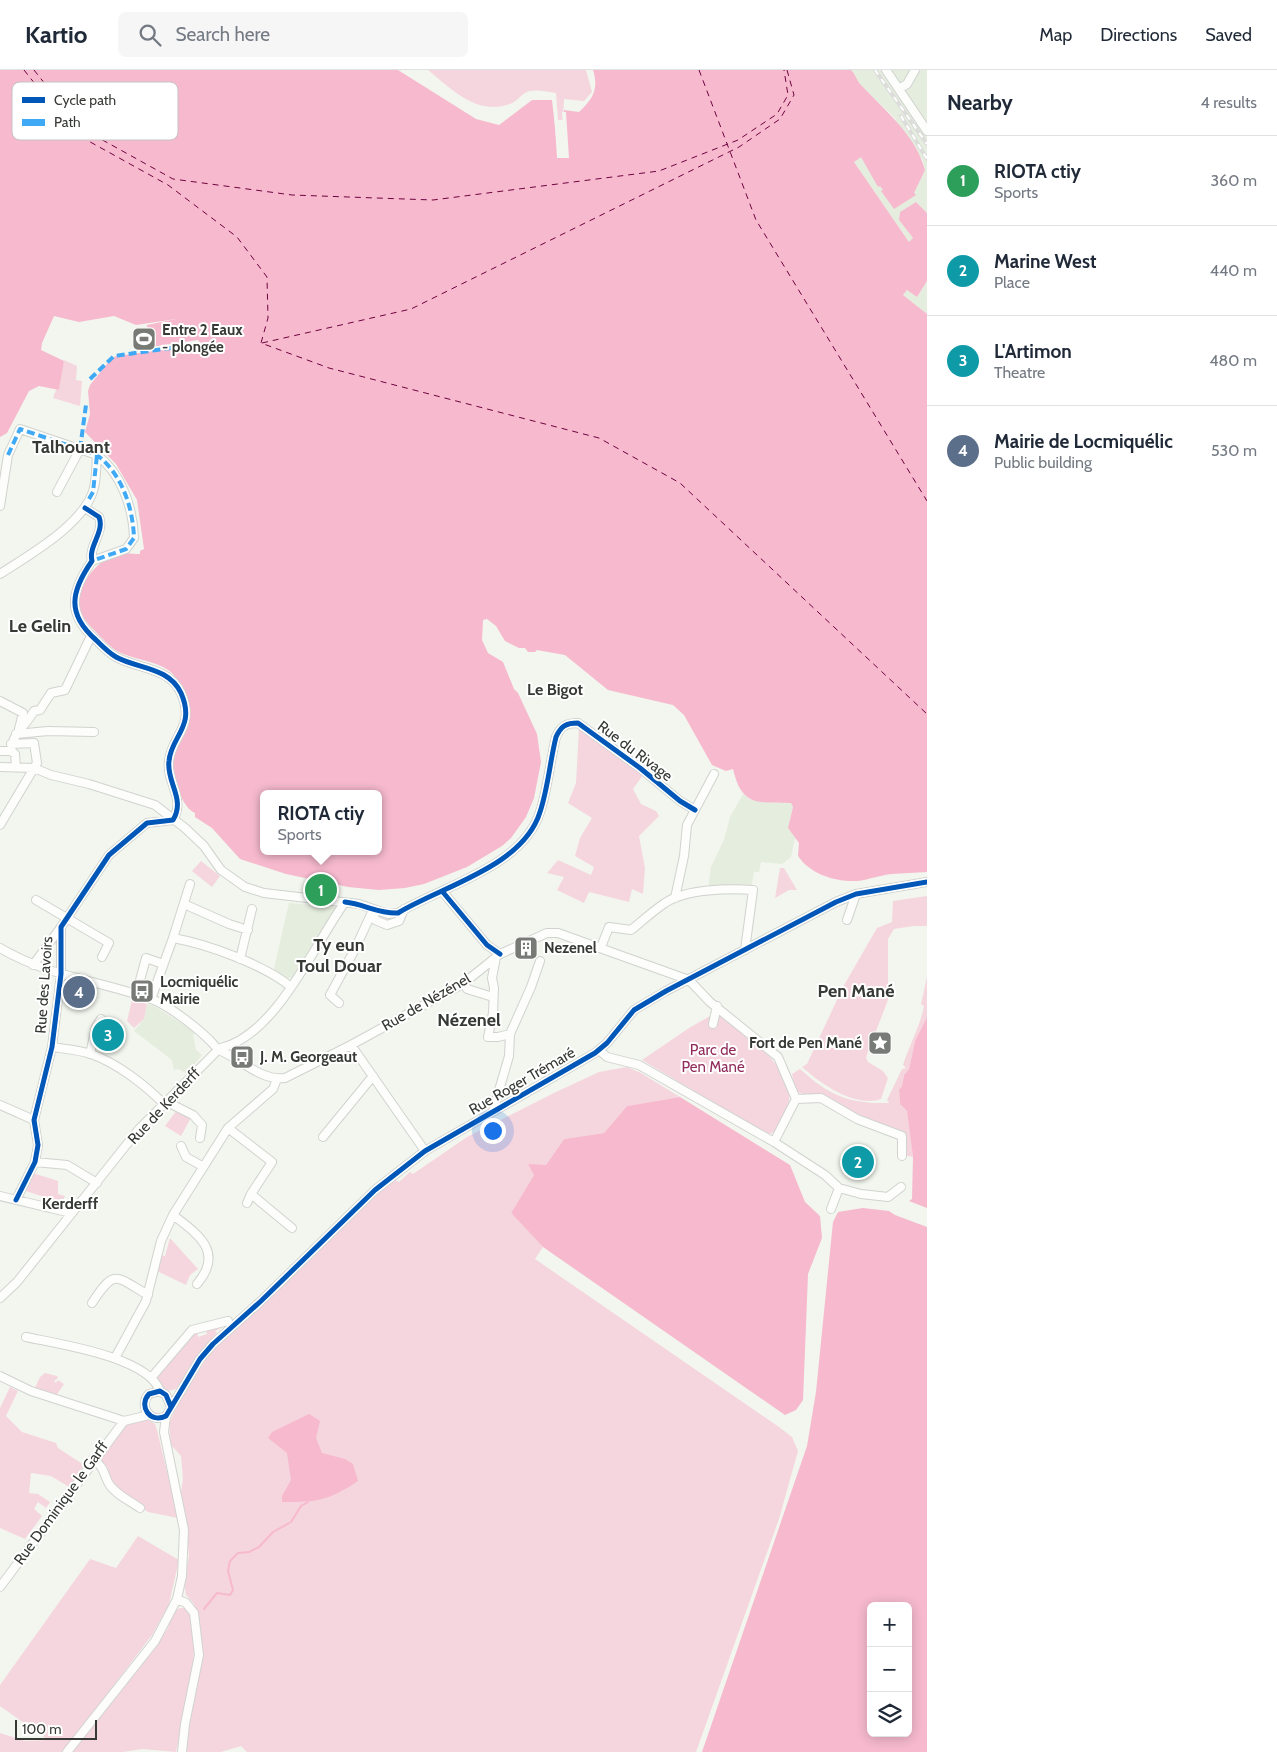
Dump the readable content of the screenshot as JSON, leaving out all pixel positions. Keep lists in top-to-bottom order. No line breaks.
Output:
{"streets":{"street":["Rue du Rivage","Rue des Lavoirs","Rue de Nézénel","Rue Roger Trémaré","Rue de Kerderff","Rue Dominique le Garff"]},"crossings":[["Rue de Nézénel","Rue Roger Trémaré"],["Rue Roger Trémaré","Rue Dominique le Garff"]],"districts":["Talhouant","Le Gelin","Le Bigot","Ty eun Toul Douar","Pen Mané","Nézenel","Kerderff"],"parks":["Parc de Pen Mané"],"places":{"sports":["Entre 2 Eaux - plongée"],"building":["Nezenel"],"bus stop":["Locmiquélic Mairie","J. M. Georgeaut"],"place":["Fort de Pen Mané"]},"legend":["Cycle path","Path"],"scale_bar":"100 m","page":{"header":"Kartio","search":"Search here","nav":["Map","Directions","Saved"],"heading":["Nearby","4 results"],"list":[{"mark":"1","name":"RIOTA ctiy","note":"Sports","value":"360 m"},{"mark":"2","name":"Marine West","note":"Place","value":"440 m"},{"mark":"3","name":"L'Artimon","note":"Theatre","value":"480 m"},{"mark":"4","name":"Mairie de Locmiquélic","note":"Public building","value":"530 m"}],"popup":["RIOTA ctiy","Sports"],"pins":["1","4","3","2"],"map_buttons":["+","−"],"scale":"100 m"}}
